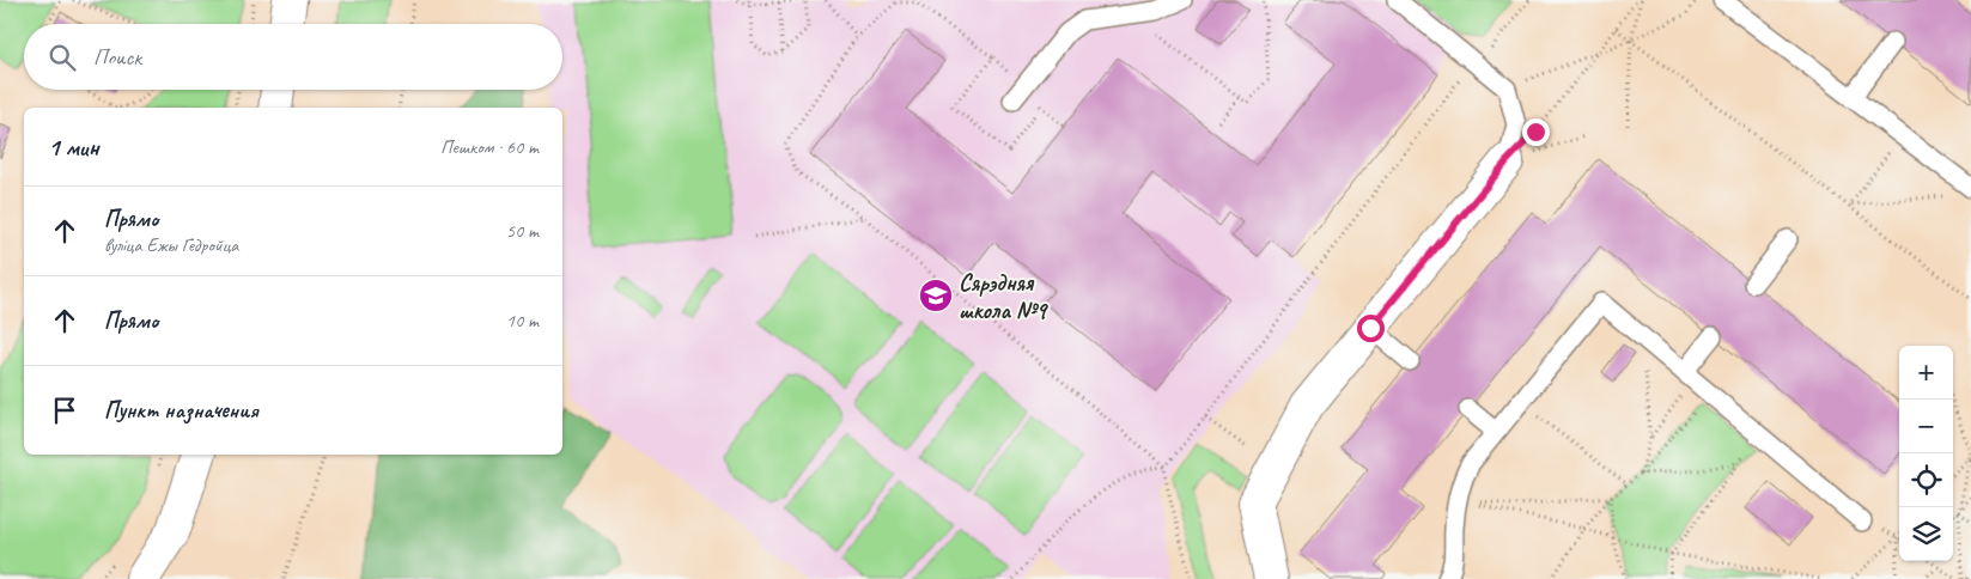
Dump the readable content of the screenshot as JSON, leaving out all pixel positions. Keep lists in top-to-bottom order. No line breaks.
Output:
{"places":{"school or university":["Сярэдняя школа №9"]},"page":{"search":"Поиск","heading":["1 мин","Пешком · 60 m"],"list":[["Прямо","вуліца Ежы Гедройца","50 m"],["Прямо","10 m"],"Пункт назначения"],"map_buttons":["+","−"]}}
